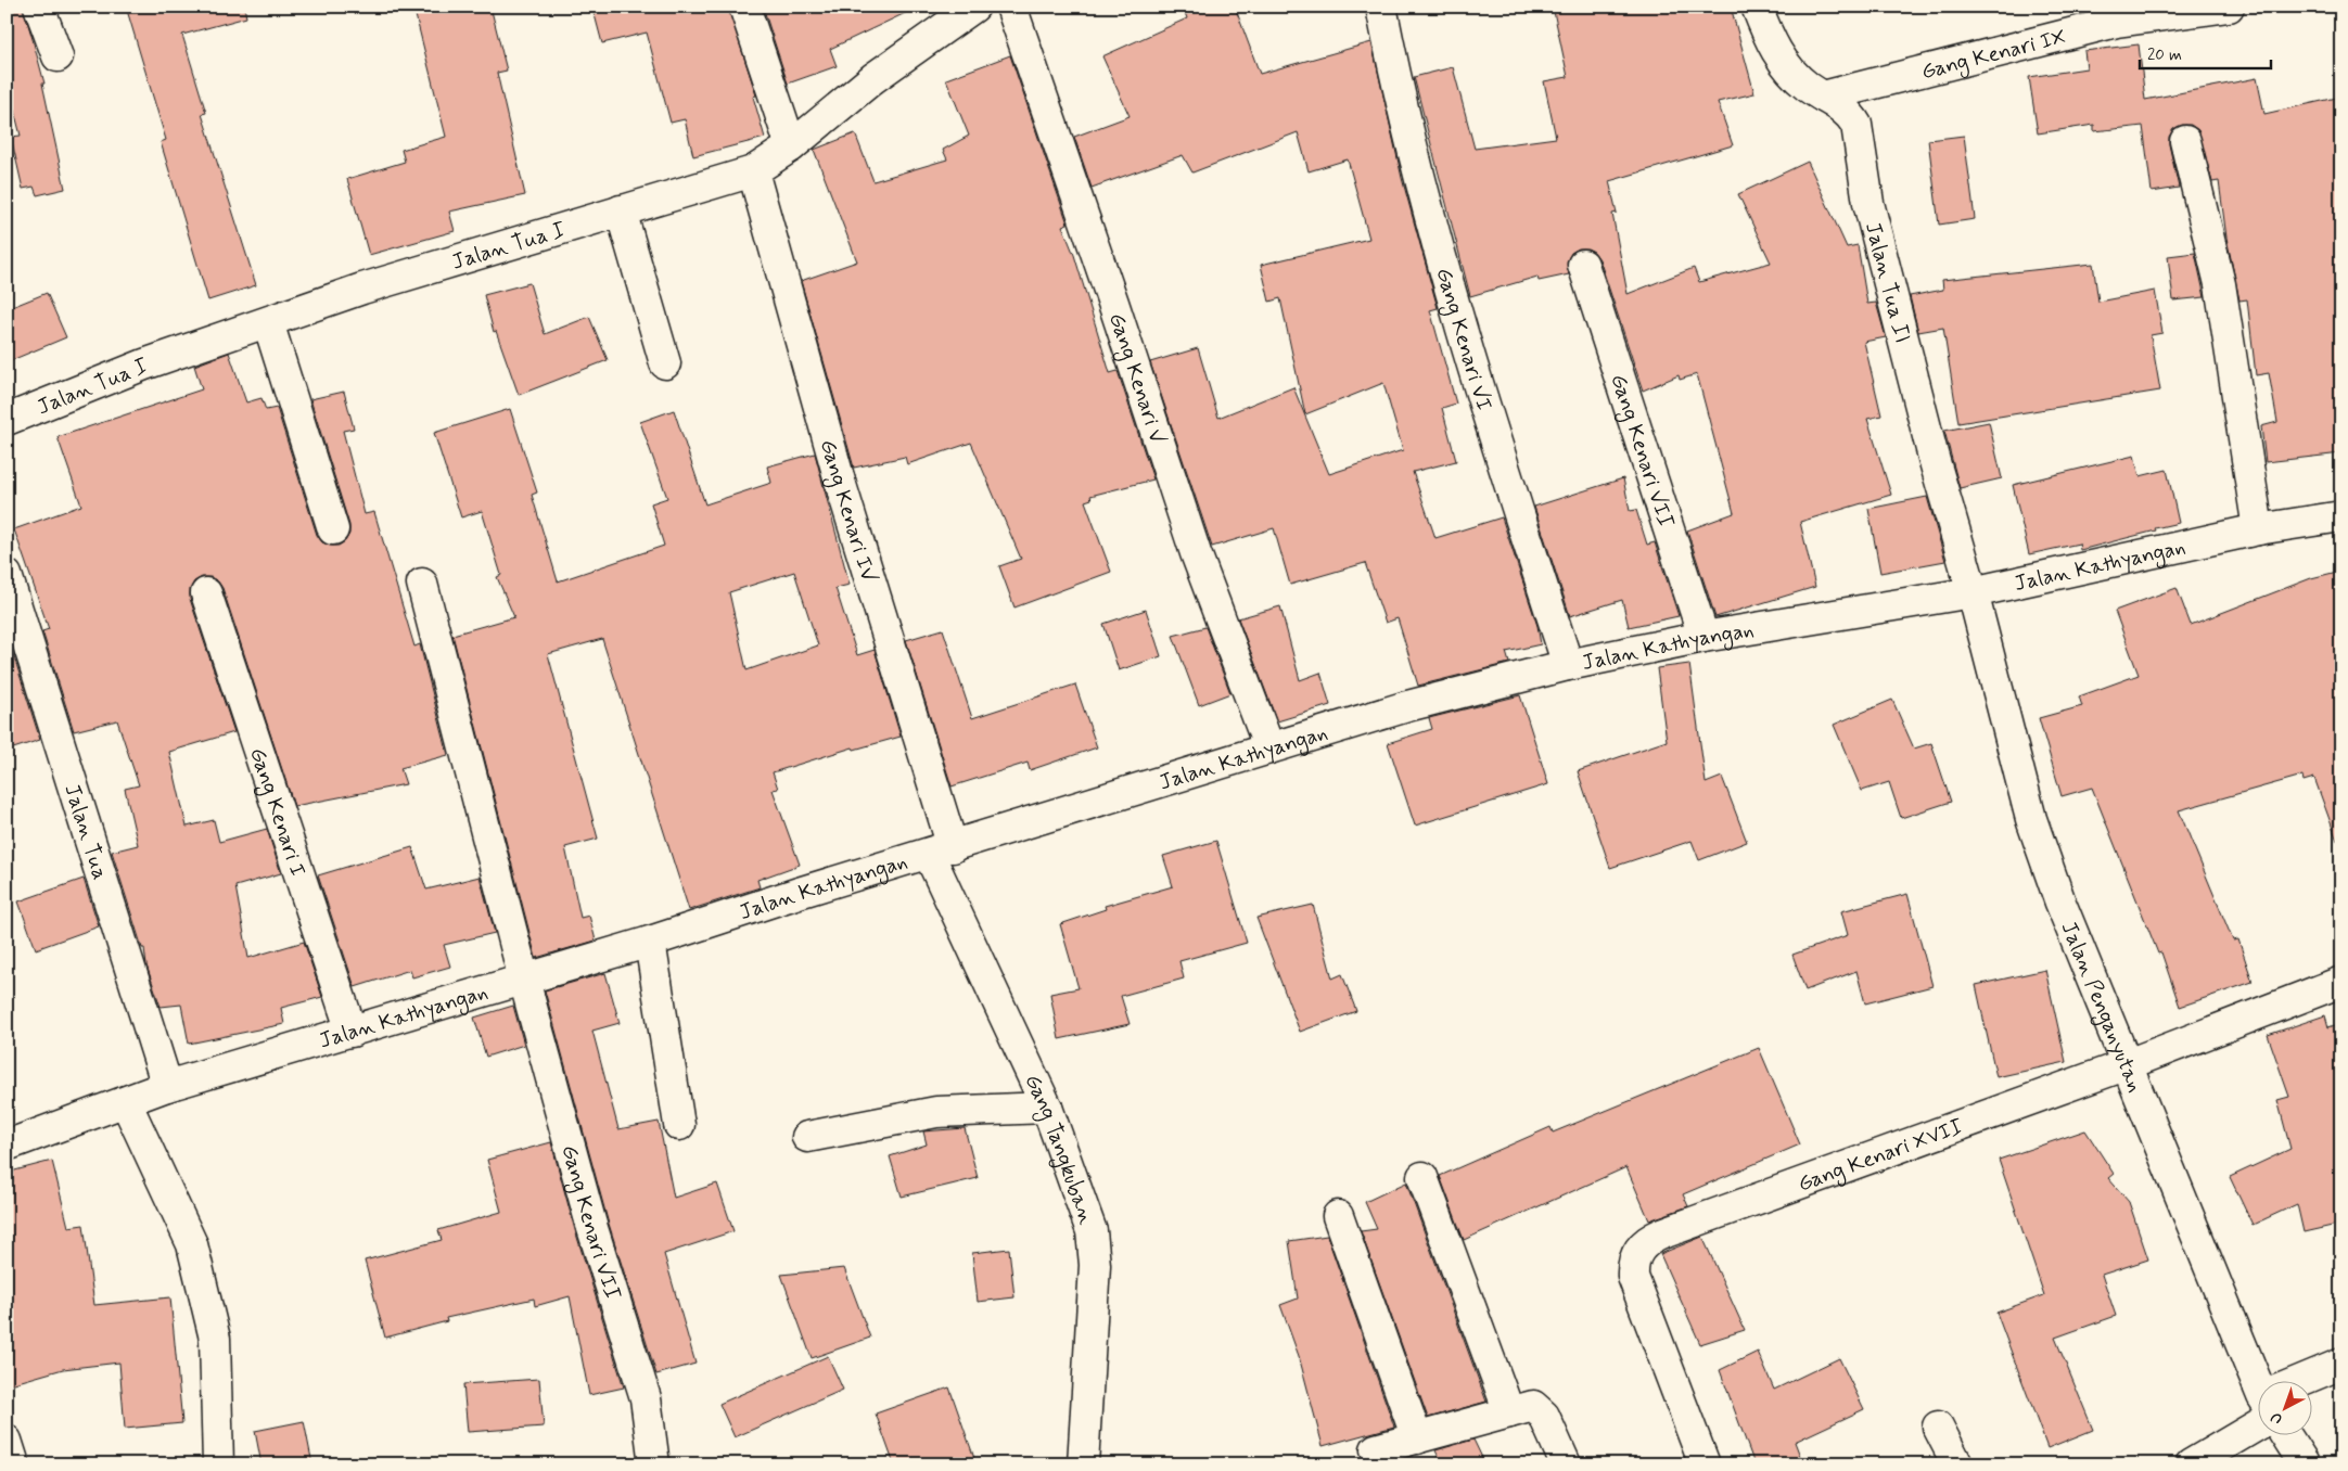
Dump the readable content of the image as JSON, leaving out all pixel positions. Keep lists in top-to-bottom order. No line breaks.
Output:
{"streets":{"street":["Gang Kenari IX","Jalan Tua I","Jalan Tua II","Gang Kenari VI","Gang Kenari V","Gang Kenari VII","Gang Kenari IV","Jalan Kathyangan","Gang Kenari I","Jalan Tua","Jalan Penganyutan","Gang Tangkuban","Gang Kenari XVII"]},"crossings":[["Gang Kenari IX","Jalan Tua II"],["Jalan Tua I","Gang Kenari IV"],["Jalan Tua II","Jalan Kathyangan"],["Jalan Tua II","Jalan Penganyutan"],["Gang Kenari VI","Jalan Kathyangan"],["Gang Kenari V","Jalan Kathyangan"],["Gang Kenari VII","Jalan Kathyangan"],["Gang Kenari IV","Jalan Kathyangan"],["Gang Kenari IV","Gang Tangkuban"],["Jalan Kathyangan","Gang Kenari I"],["Jalan Kathyangan","Jalan Tua"],["Jalan Kathyangan","Jalan Penganyutan"],["Jalan Kathyangan","Gang Tangkuban"],["Jalan Penganyutan","Gang Kenari XVII"]],"scale_bar":"20 m","north":"bottom left"}
